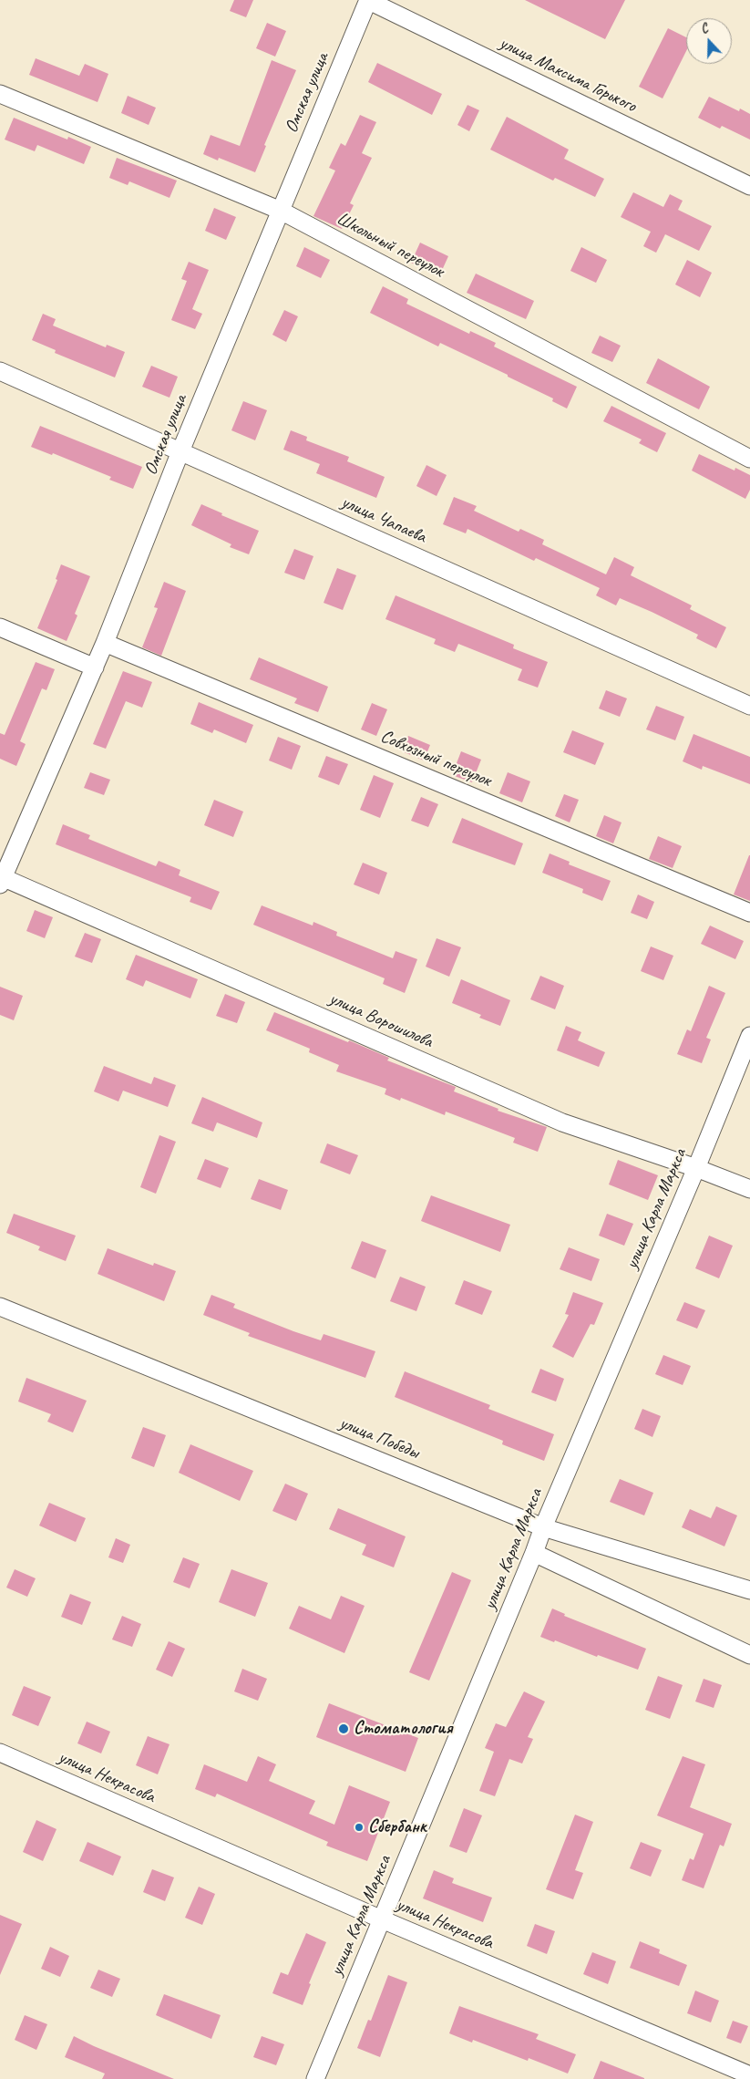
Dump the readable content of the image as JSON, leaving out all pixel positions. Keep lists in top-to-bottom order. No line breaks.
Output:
{"streets":{"street":["улица Максима Горького","Омская улица","Школьный переулок","улица Чапаева","Совхозный переулок","улица Ворошилова","улица Карла Маркса","улица Победы","улица Некрасова"]},"crossings":[["улица Максима Горького","Омская улица"],["Омская улица","Школьный переулок"],["Омская улица","улица Чапаева"],["Омская улица","Совхозный переулок"],["Омская улица","улица Ворошилова"],["улица Ворошилова","улица Карла Маркса"],["улица Карла Маркса","улица Победы"],["улица Карла Маркса","улица Некрасова"]],"places":["Стоматология","Сбербанк"],"north":"top"}
